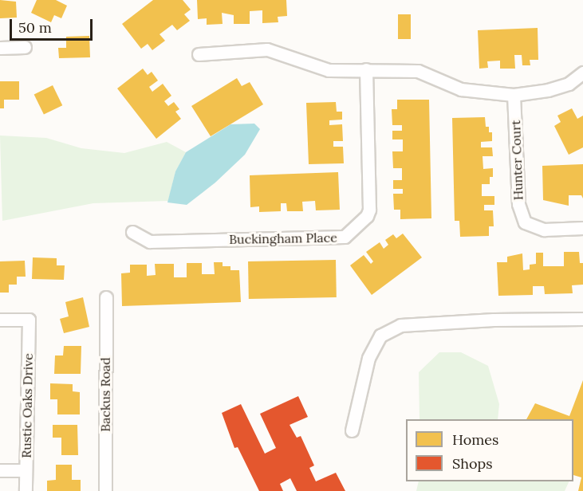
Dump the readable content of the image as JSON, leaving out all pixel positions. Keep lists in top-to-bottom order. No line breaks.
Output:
{"streets":{"street":["Hunter Court","Buckingham Place","Backus Road","Rustic Oaks Drive"]},"legend":["Homes","Shops"],"scale_bar":"50 m"}
